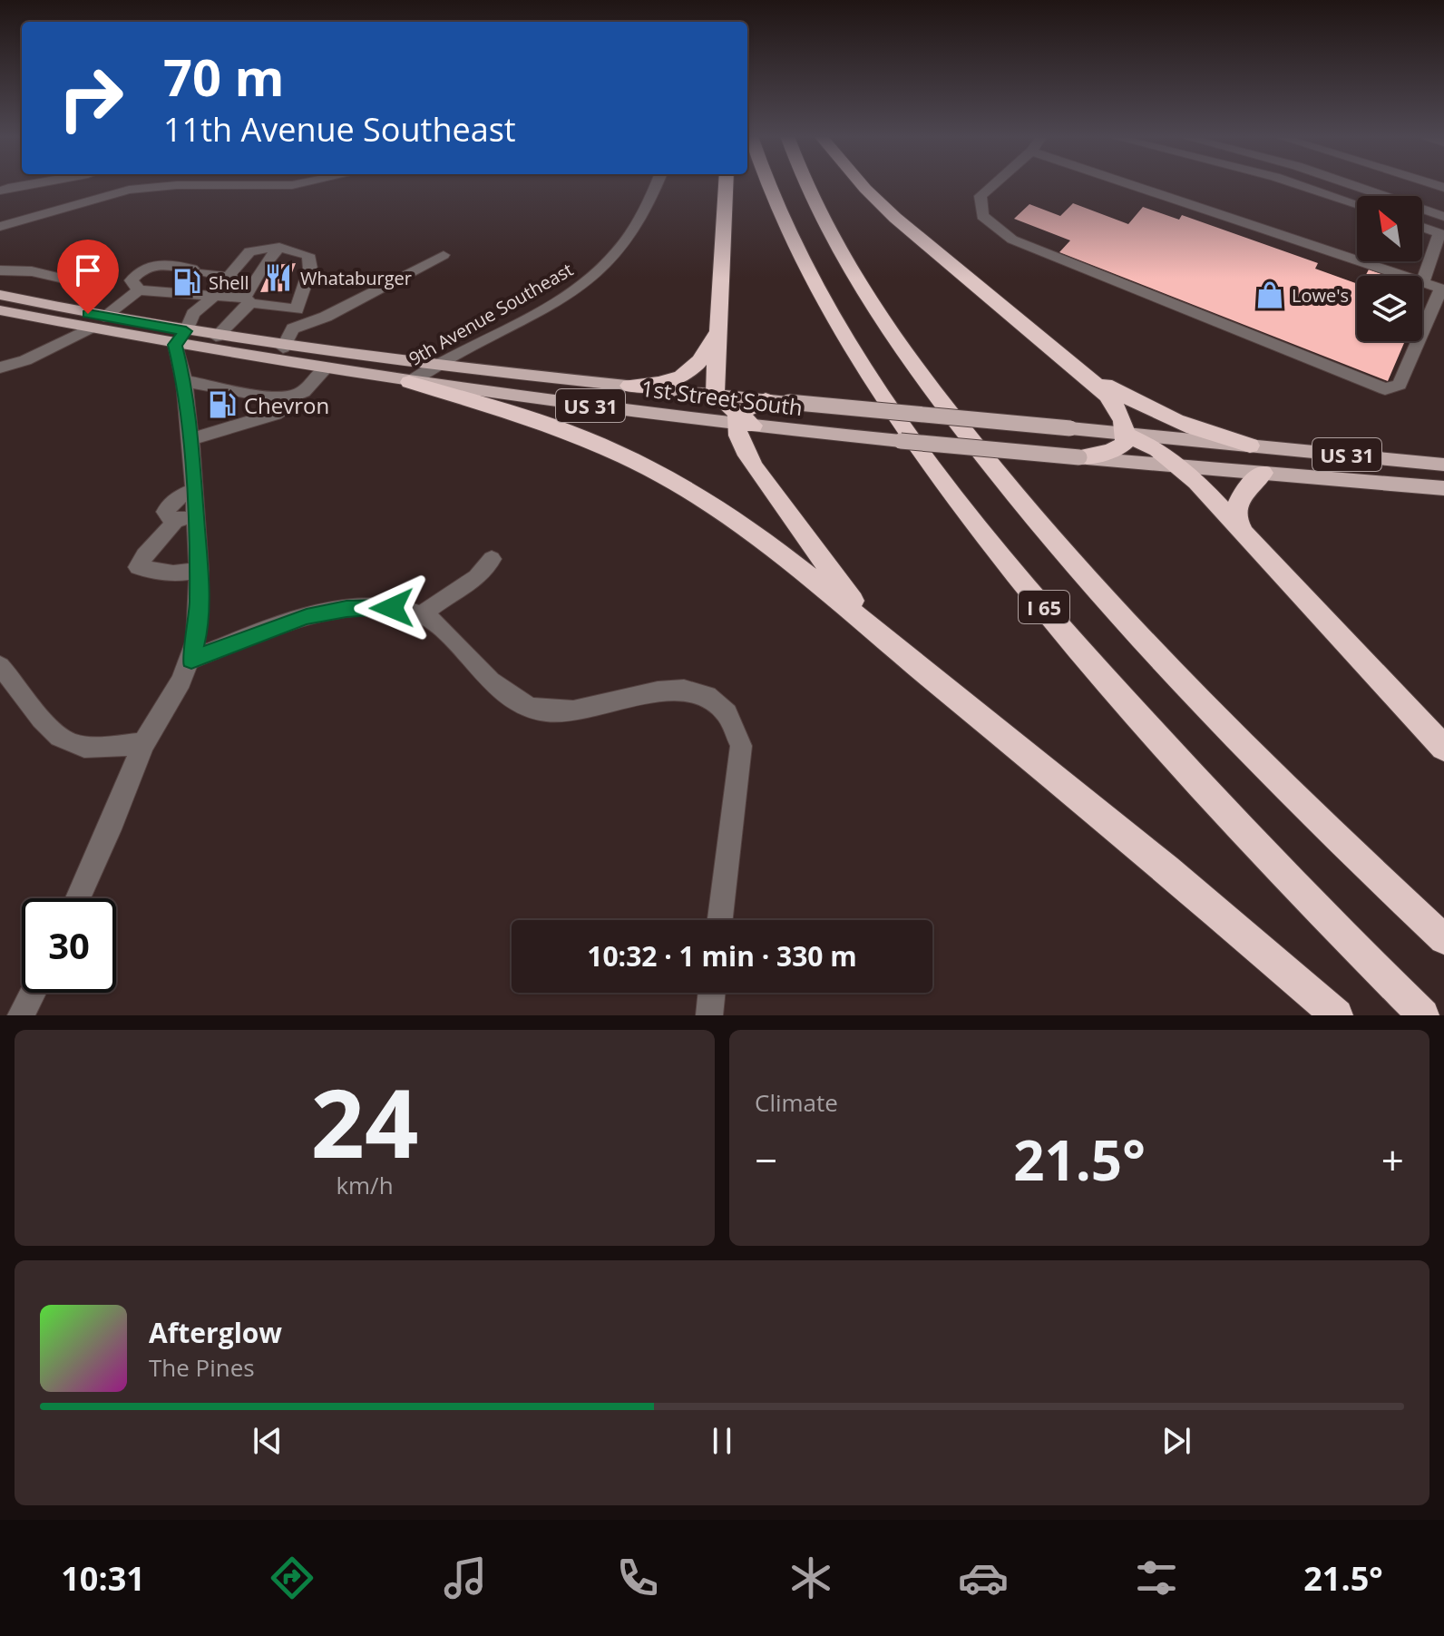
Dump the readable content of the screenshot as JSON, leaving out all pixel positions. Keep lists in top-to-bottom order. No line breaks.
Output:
{"streets":{"highway":["I 65"],"main road":["1st Street South","US 31"],"street":["9th Avenue Southeast"]},"crossings":[["9th Avenue Southeast","1st Street South"]],"places":{"restaurant":["Whataburger"],"fuel station":["Shell","Chevron"],"shop":["Lowe's"]},"north":"top left","page":{"turn":["70 m","11th Avenue Southeast"],"limit":"30","trip":"10:32 · 1 min · 330 m","tile":[["24","km/h"],"Climate"],"heat":["−","21.5°","+"],"song":["Afterglow","The Pines"],"tabs":["10:31","21.5°"]}}
